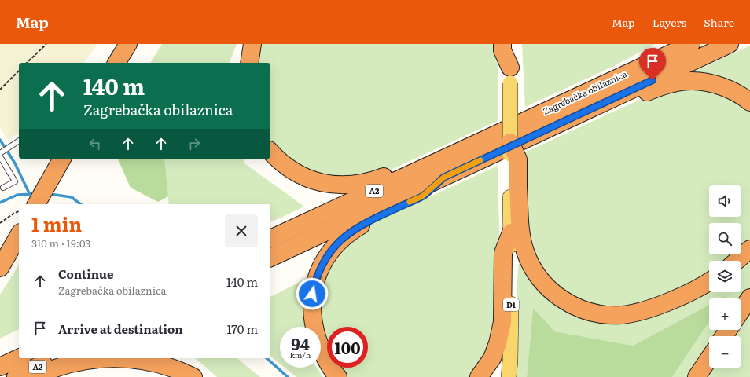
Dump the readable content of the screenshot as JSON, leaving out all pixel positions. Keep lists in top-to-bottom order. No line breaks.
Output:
{"streets":{"highway":["Zagrebačka obilaznica","A2"],"main road":["D1"]},"crossings":[["Zagrebačka obilaznica","A2"]],"page":{"header":"Map","nav":["Map","Layers","Share"],"turn":["140 m","Zagrebačka obilaznica"],"map_buttons":["+","−"],"heading":["1 min","310 m · 19:03"],"list":[{"name":"Continue","note":"Zagrebačka obilaznica","value":"140 m"},{"name":"Arrive at destination","value":"170 m"}],"speed":"94 km/h","limit":"100"}}
